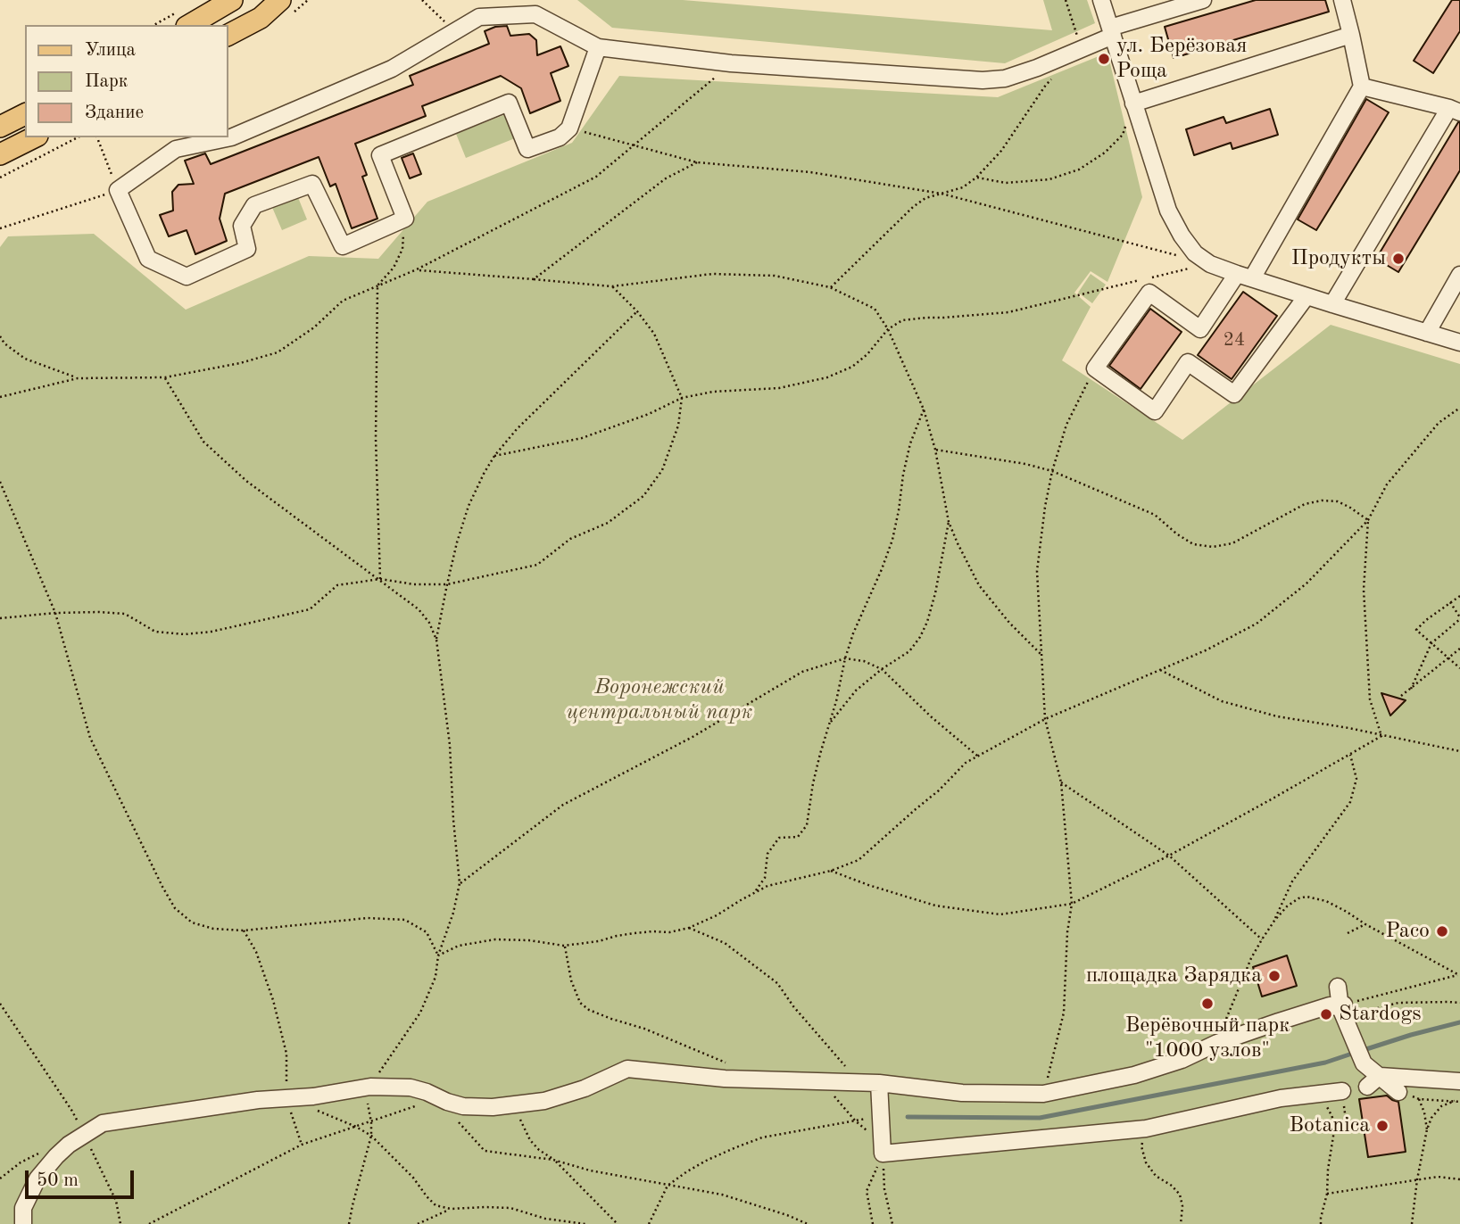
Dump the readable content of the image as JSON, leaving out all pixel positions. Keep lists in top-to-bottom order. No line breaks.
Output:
{"parks":["Воронежский центральный парк"],"places":["ул. Берёзовая Роща","Продукты","Paco","площадка Зарядка","Верёвочный парк \"1000 узлов\"","Stardogs","Botanica"],"house_numbers":["24"],"legend":["Улица","Парк","Здание"],"scale_bar":"50 m"}
